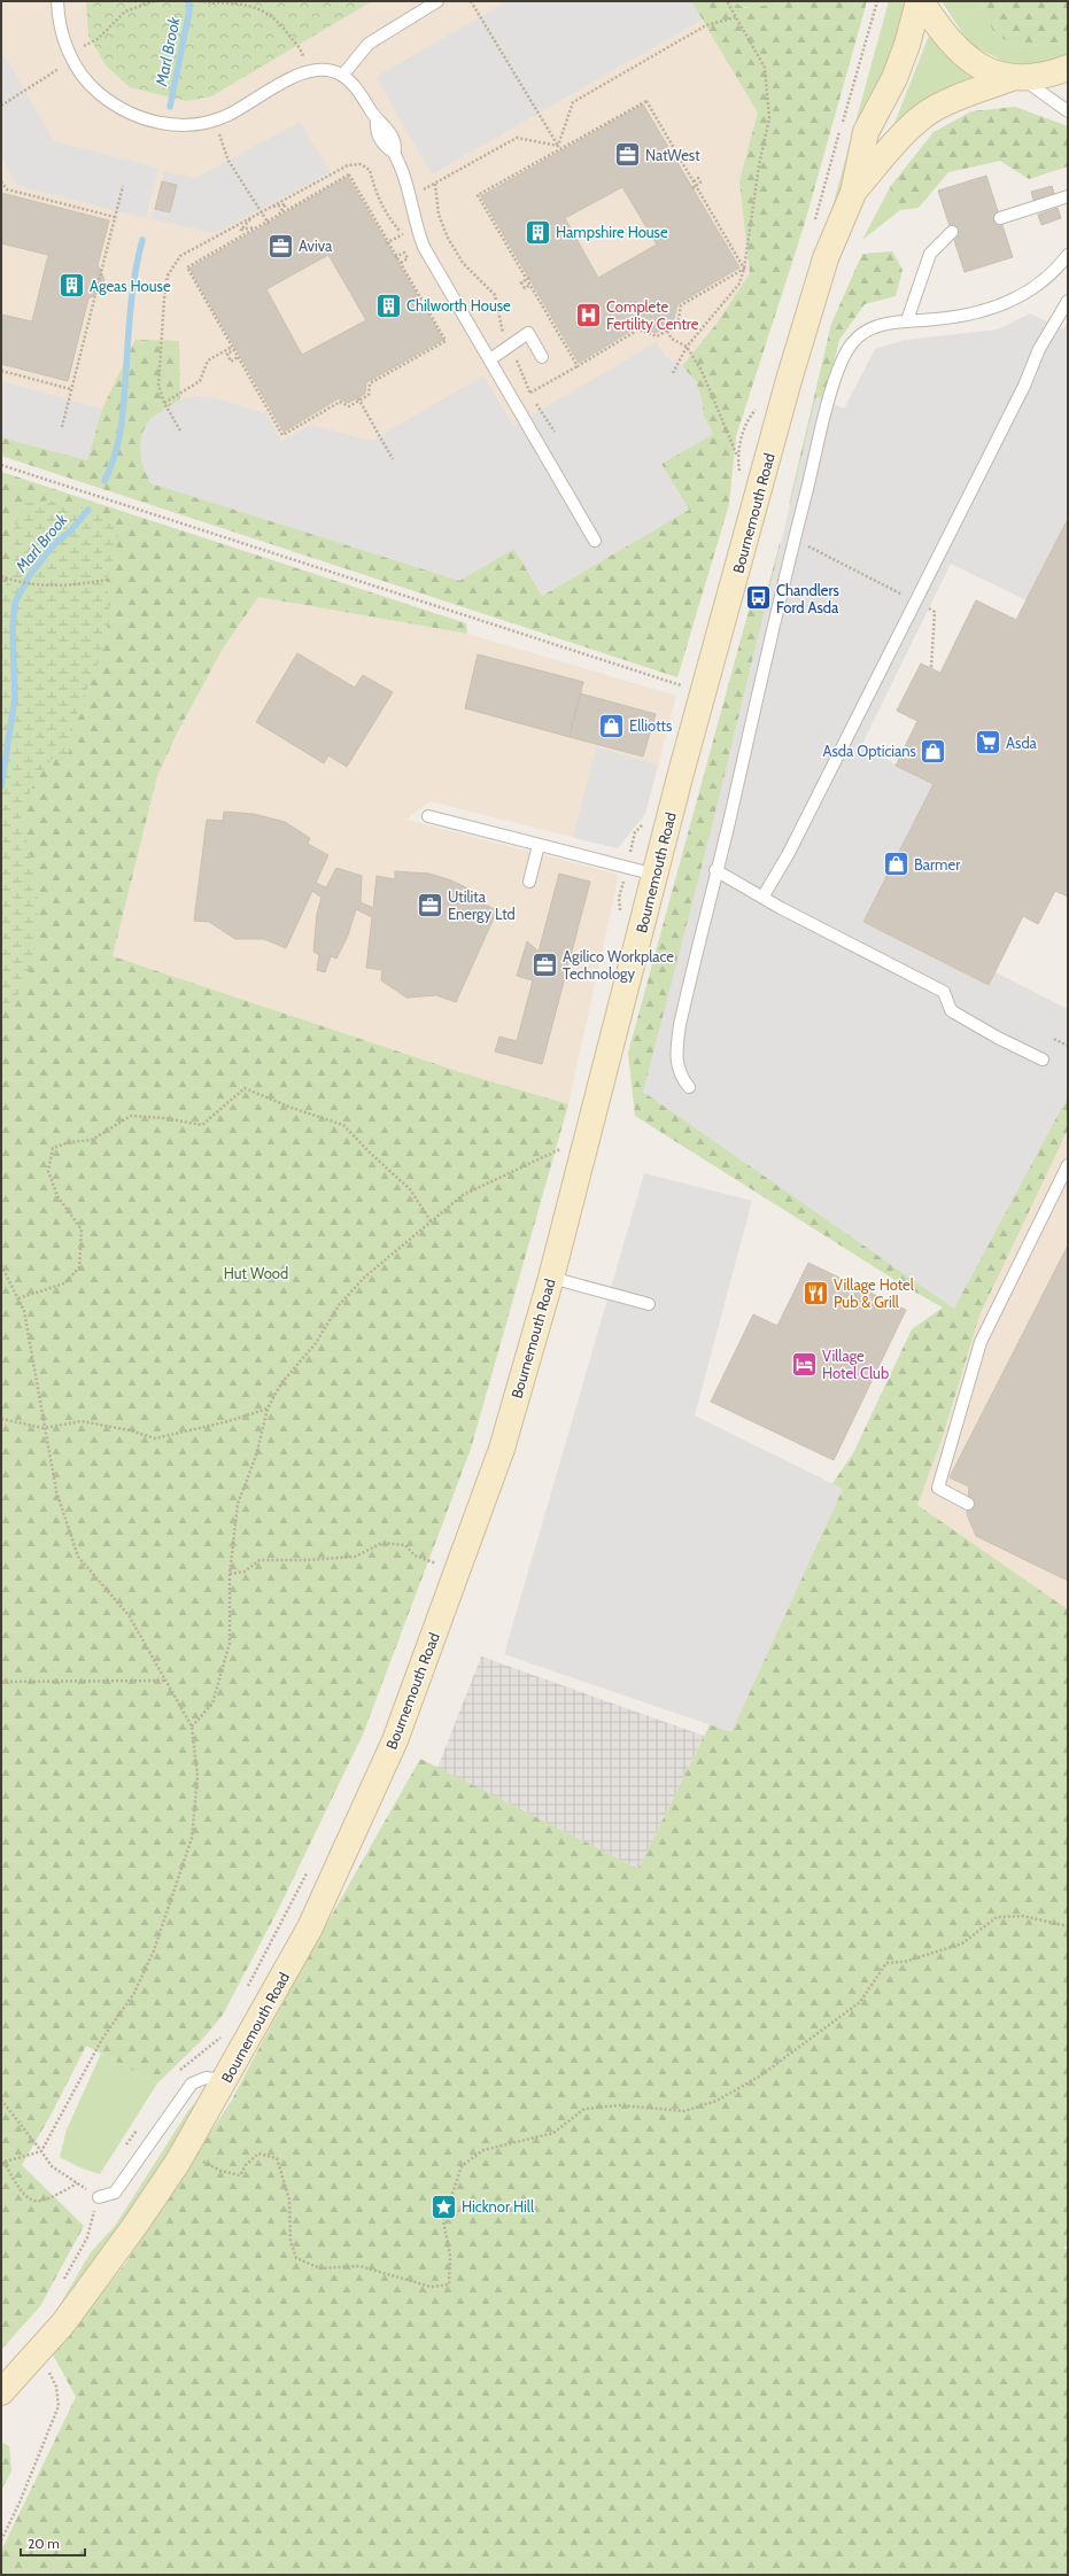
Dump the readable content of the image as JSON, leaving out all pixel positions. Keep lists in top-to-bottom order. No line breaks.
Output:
{"streets":{"street":["Bournemouth Road"]},"water":["Marl Brook"],"parks":["Hut Wood"],"places":{"office":["NatWest","Aviva","Utilita Energy Ltd","Agilico Workplace Technology"],"building":["Hampshire House","Ageas House","Chilworth House"],"hospital":["Complete Fertility Centre"],"bus stop":["Chandlers Ford Asda"],"shop":["Elliotts","Asda Opticians","Barmer"],"supermarket":["Asda"],"restaurant":["Village Hotel Pub & Grill"],"hotel":["Village Hotel Club"],"place":["Hicknor Hill"]},"scale_bar":"20 m"}
